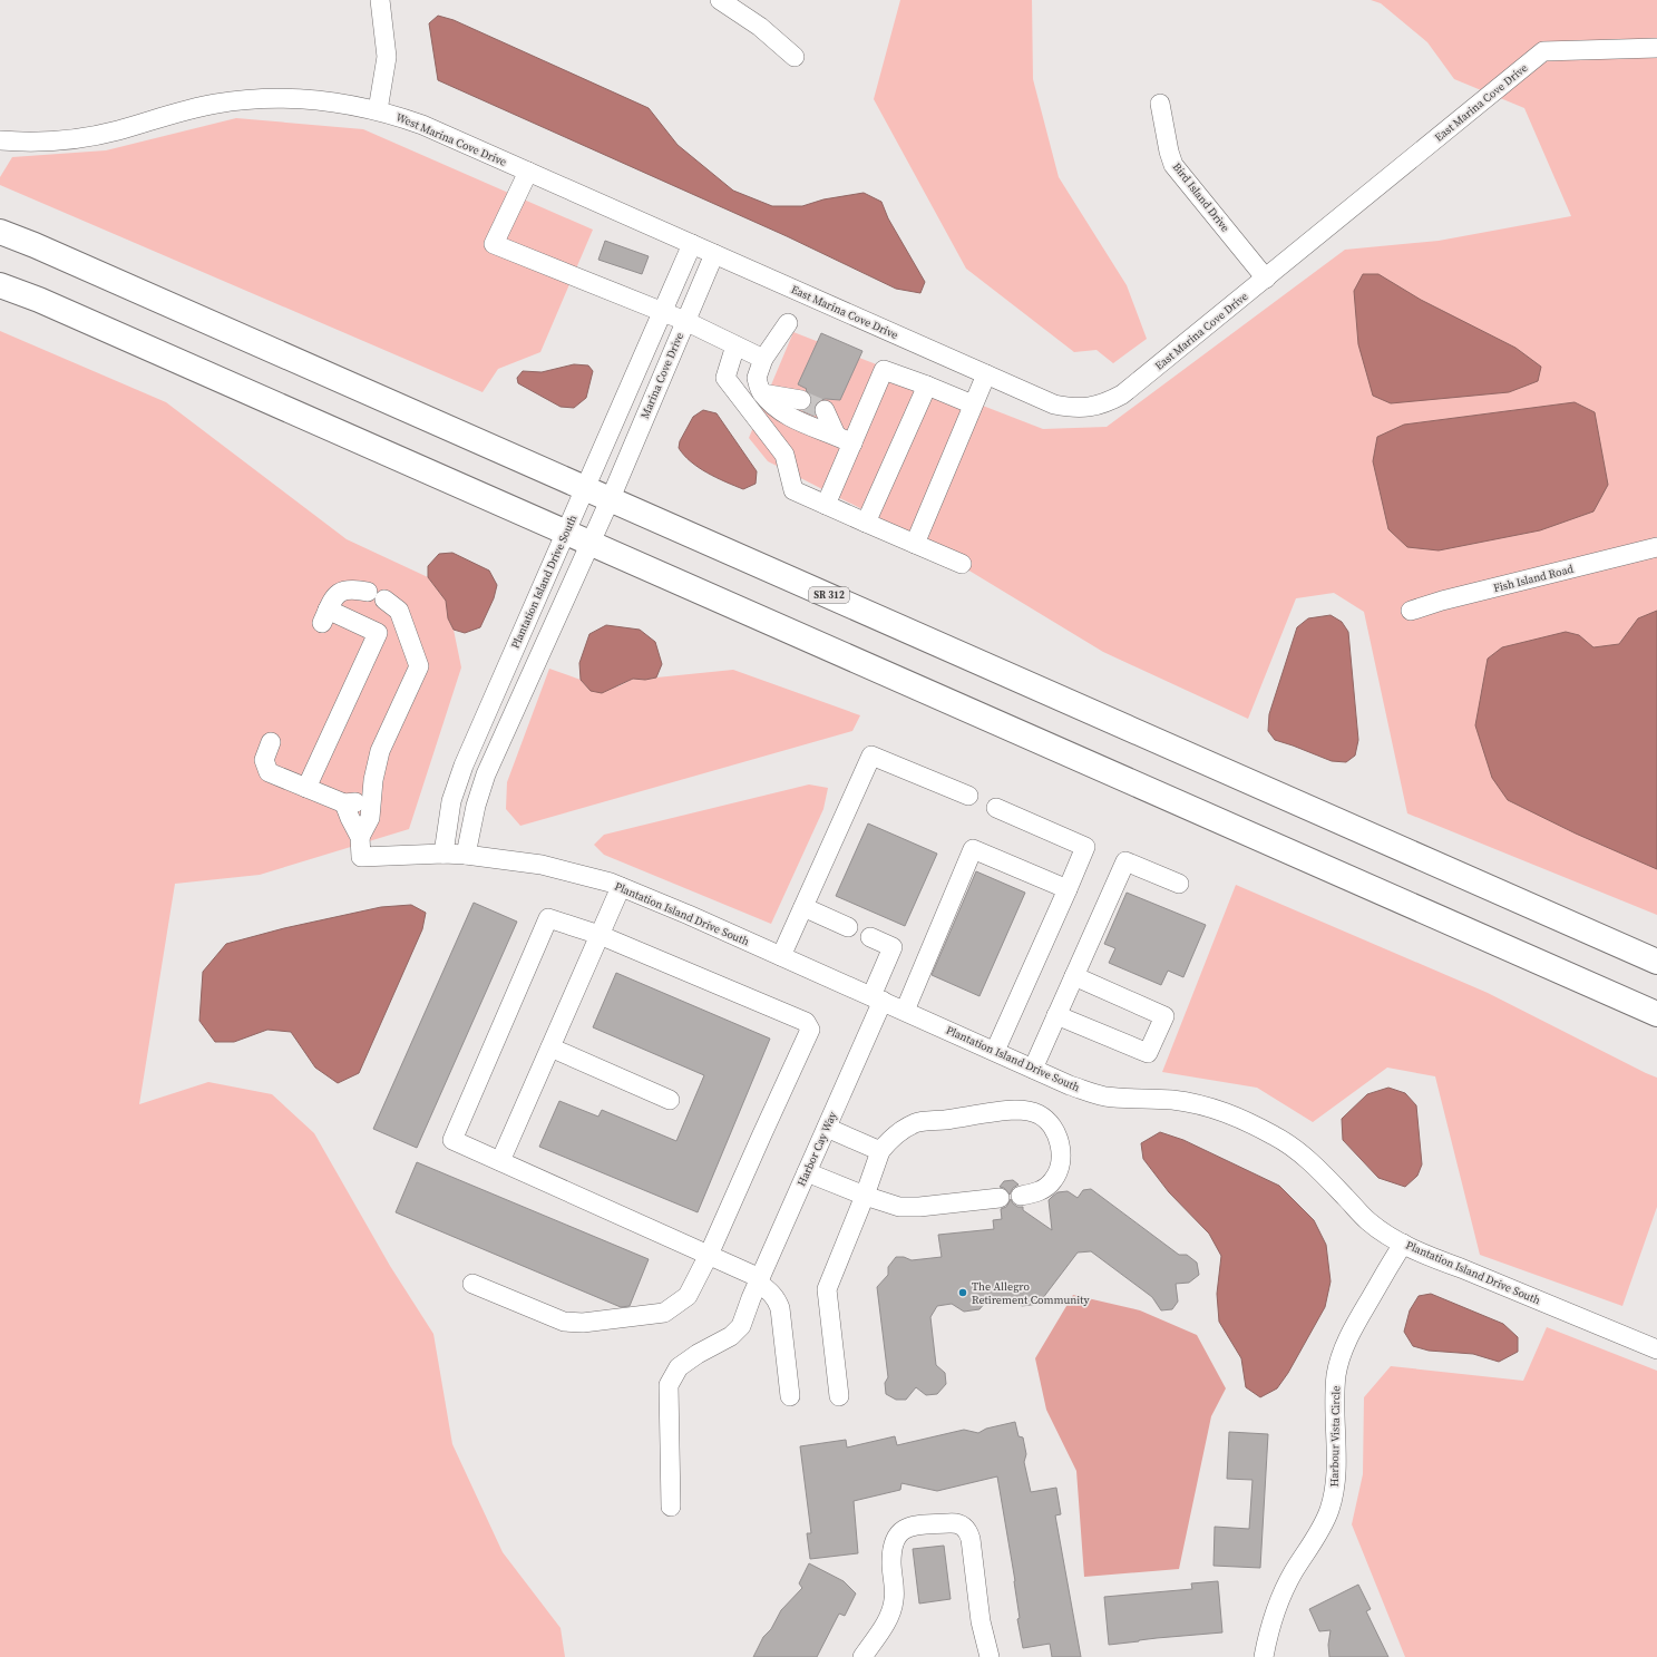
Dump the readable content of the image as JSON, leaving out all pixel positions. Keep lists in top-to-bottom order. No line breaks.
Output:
{"streets":{"main road":["SR 312"],"street":["East Marina Cove Drive","West Marina Cove Drive","Bird Island Drive","Marina Cove Drive","Fish Island Road","Plantation Island Drive South","Harbor Cay Way","Harbour Vista Circle"]},"crossings":[["East Marina Cove Drive","West Marina Cove Drive"],["East Marina Cove Drive","Bird Island Drive"],["East Marina Cove Drive","Marina Cove Drive"],["West Marina Cove Drive","Marina Cove Drive"],["Marina Cove Drive","SR 312"],["Plantation Island Drive South","SR 312"],["Plantation Island Drive South","Harbor Cay Way"],["Plantation Island Drive South","Harbour Vista Circle"]],"places":["The Allegro Retirement Community"]}
